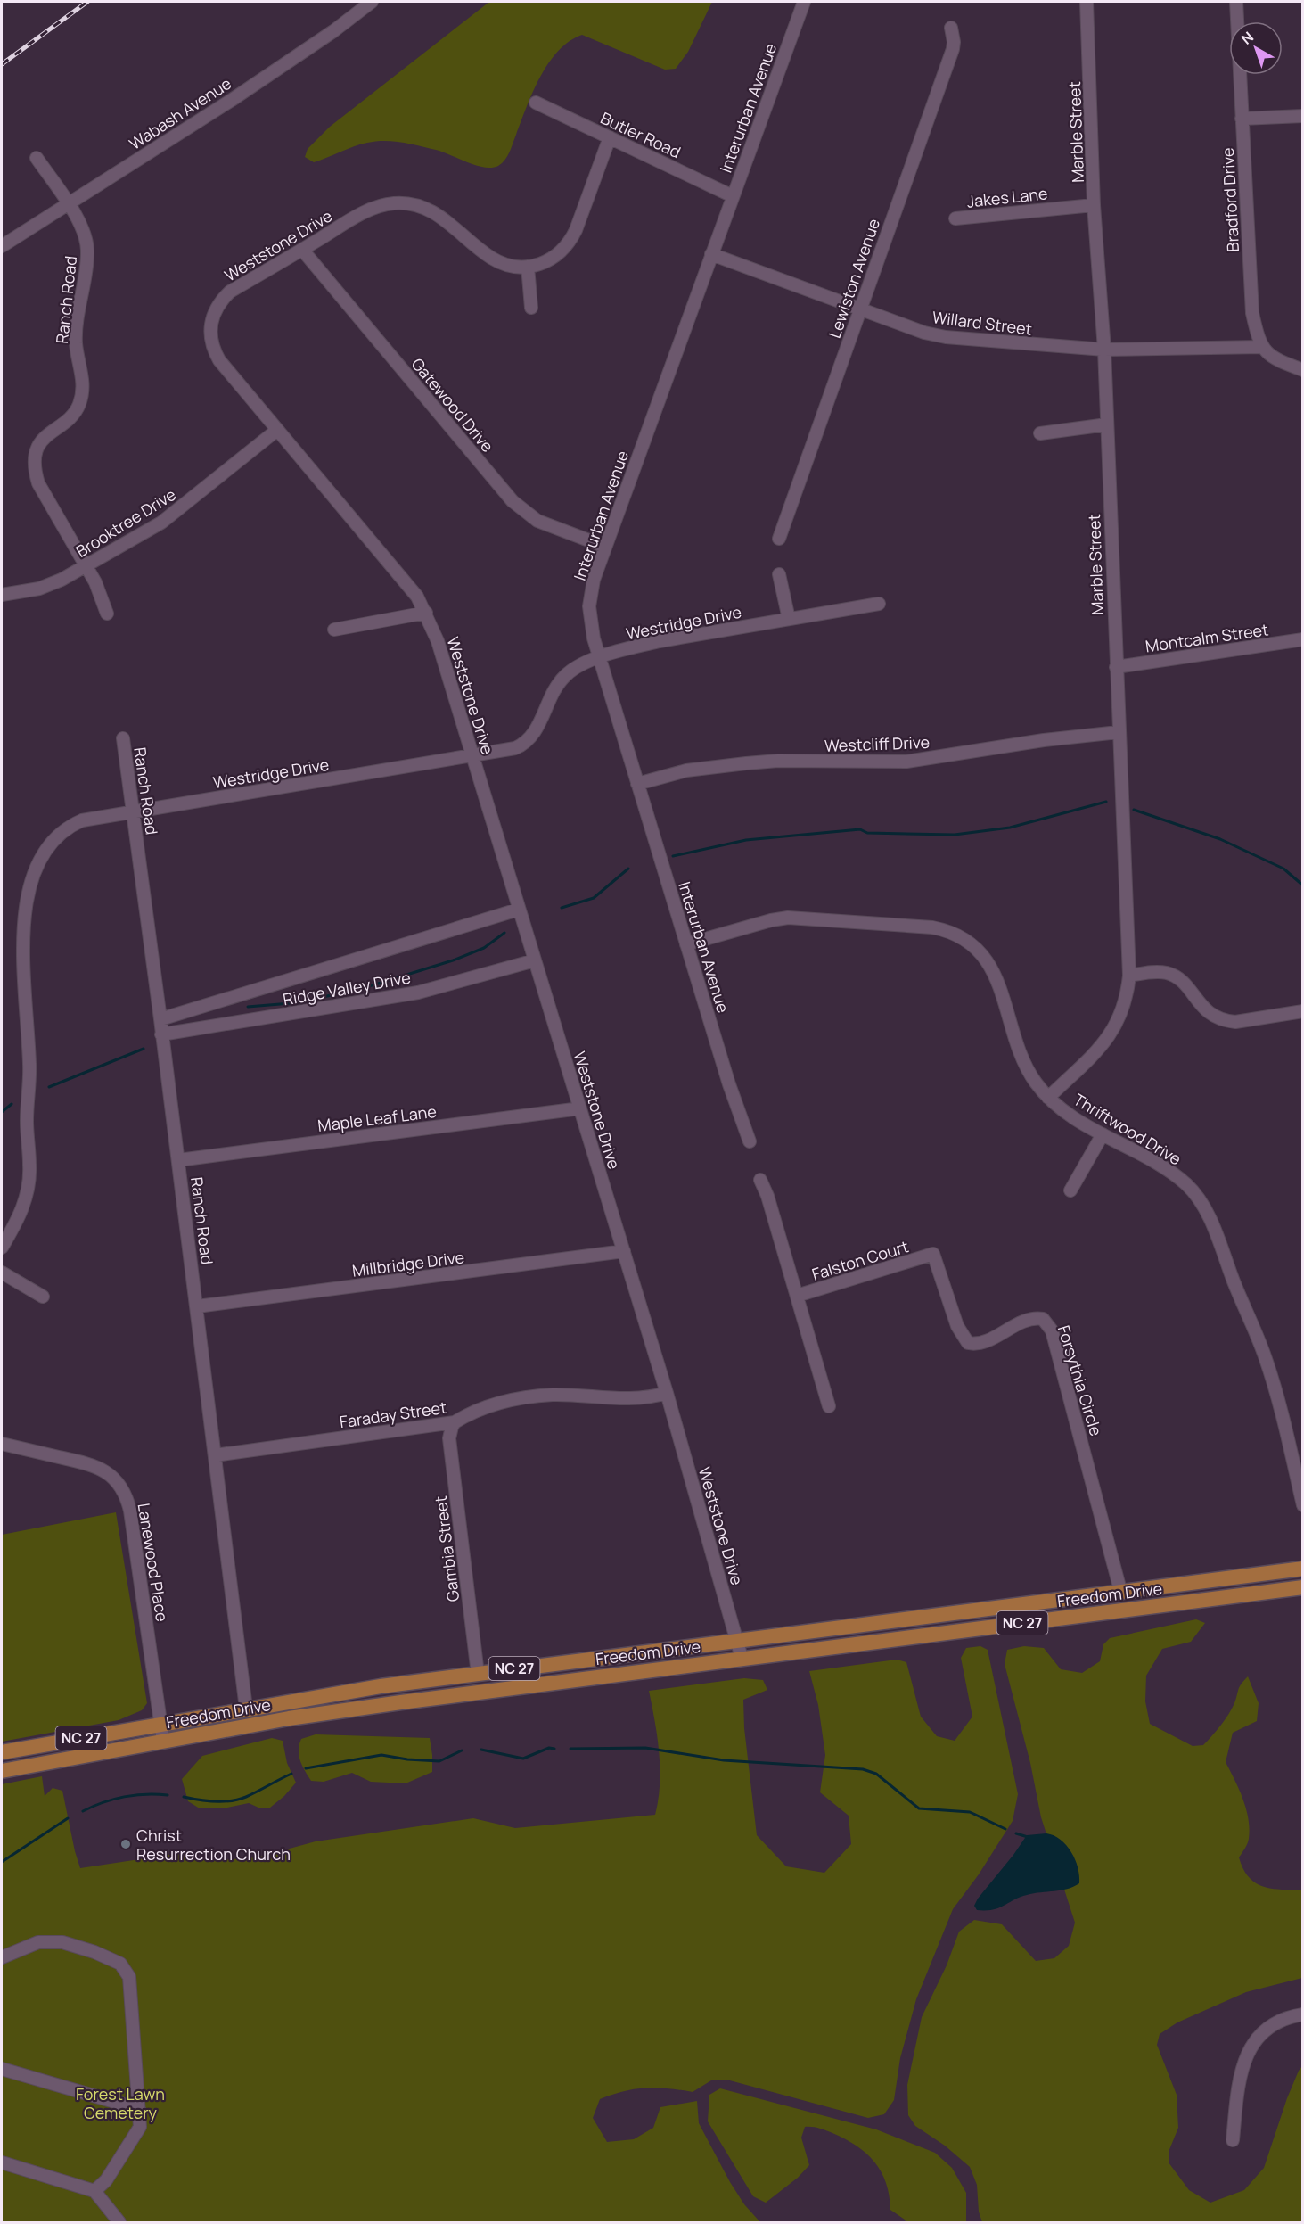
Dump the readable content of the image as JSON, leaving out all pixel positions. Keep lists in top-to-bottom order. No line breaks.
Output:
{"streets":{"main road":["Freedom Drive","NC 27"],"street":["Interurban Avenue","Wabash Avenue","Marble Street","Butler Road","Jakes Lane","Bradford Drive","Weststone Drive","Lewiston Avenue","Ranch Road","Willard Street","Gatewood Drive","Brooktree Drive","Westridge Drive","Montcalm Street","Westcliff Drive","Ridge Valley Drive","Maple Leaf Lane","Thriftwood Drive","Falston Court","Millbridge Drive","Forsythia Circle","Faraday Street","Gambia Street","Lanewood Place"]},"crossings":[["Interurban Avenue","Butler Road"],["Interurban Avenue","Willard Street"],["Interurban Avenue","Gatewood Drive"],["Interurban Avenue","Westridge Drive"],["Interurban Avenue","Westcliff Drive"],["Interurban Avenue","Thriftwood Drive"],["Wabash Avenue","Ranch Road"],["Marble Street","Jakes Lane"],["Marble Street","Willard Street"],["Marble Street","Montcalm Street"],["Marble Street","Westcliff Drive"],["Marble Street","Thriftwood Drive"],["Butler Road","Weststone Drive"],["Bradford Drive","Willard Street"],["Weststone Drive","Gatewood Drive"],["Weststone Drive","Brooktree Drive"],["Weststone Drive","Westridge Drive"],["Weststone Drive","Ridge Valley Drive"],["Weststone Drive","Maple Leaf Lane"],["Weststone Drive","Millbridge Drive"],["Weststone Drive","Faraday Street"],["Weststone Drive","Freedom Drive"],["Lewiston Avenue","Willard Street"],["Ranch Road","Brooktree Drive"],["Ranch Road","Westridge Drive"],["Ranch Road","Ridge Valley Drive"],["Ranch Road","Maple Leaf Lane"],["Ranch Road","Millbridge Drive"],["Ranch Road","Faraday Street"],["Ranch Road","Freedom Drive"],["Falston Court","Forsythia Circle"],["Forsythia Circle","Freedom Drive"],["Faraday Street","Gambia Street"],["Gambia Street","Freedom Drive"],["Lanewood Place","Freedom Drive"]],"parks":["Forest Lawn Cemetery"],"places":["Christ Resurrection Church"],"north":"top left"}
